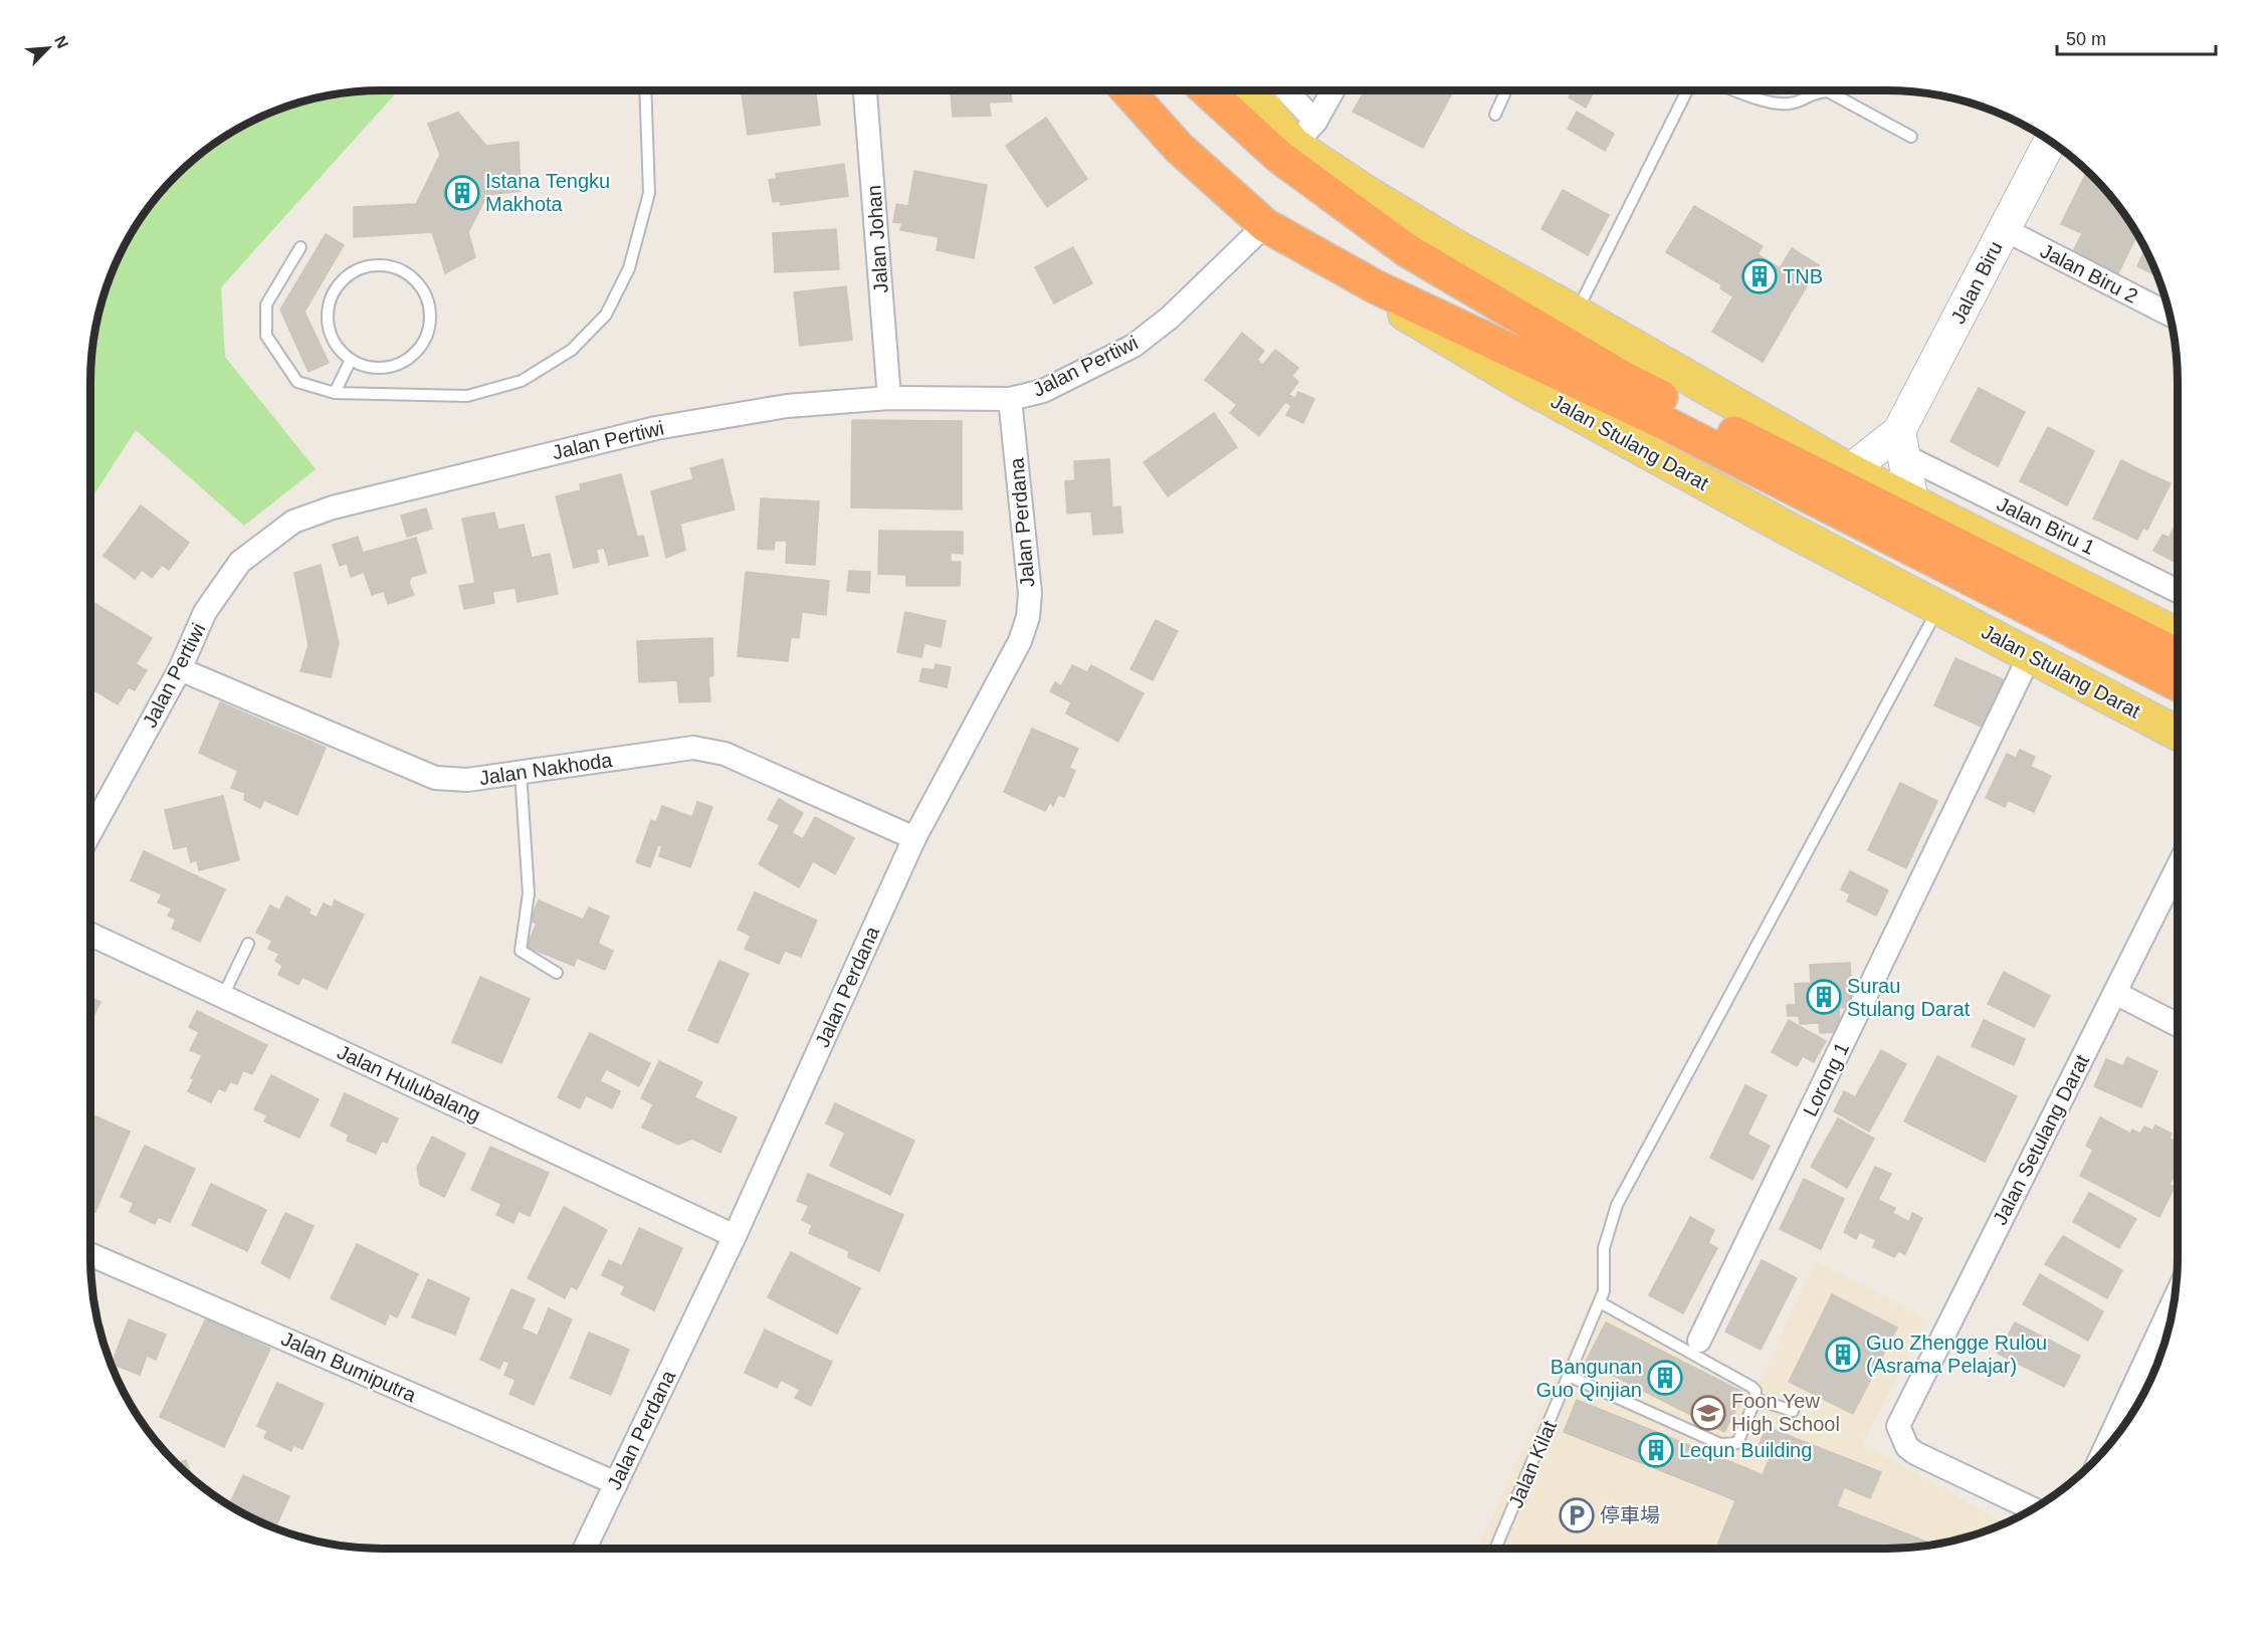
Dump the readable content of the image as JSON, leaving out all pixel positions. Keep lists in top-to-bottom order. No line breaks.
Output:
{"streets":{"highway":["Jalan Stulang Darat"],"street":["Jalan Johan","Jalan Biru 2","Jalan Biru","Jalan Pertiwi","Jalan Perdana","Jalan Biru 1","Jalan Nakhoda","Lorong 1","Jalan Hulubalang","Jalan Setulang Darat","Jalan Bumiputra"],"lane":["Jalan Kilat"]},"crossings":[["Jalan Johan","Jalan Pertiwi"],["Jalan Biru 2","Jalan Biru"],["Jalan Biru","Jalan Biru 1"],["Jalan Pertiwi","Jalan Stulang Darat"],["Jalan Pertiwi","Jalan Perdana"],["Jalan Pertiwi","Jalan Nakhoda"],["Jalan Stulang Darat","Lorong 1"],["Jalan Stulang Darat","Jalan Kilat"],["Jalan Perdana","Jalan Nakhoda"],["Jalan Perdana","Jalan Hulubalang"],["Jalan Perdana","Jalan Bumiputra"]],"places":{"building":["Istana Tengku Makhota","TNB","Surau Stulang Darat","Guo Zhengge Rulou (Asrama Pelajar)","Bangunan Guo Qinjian","Lequn Building"],"school or university":["Foon Yew High School"],"parking":["停車場"]},"scale_bar":"50 m","north":"top right"}
